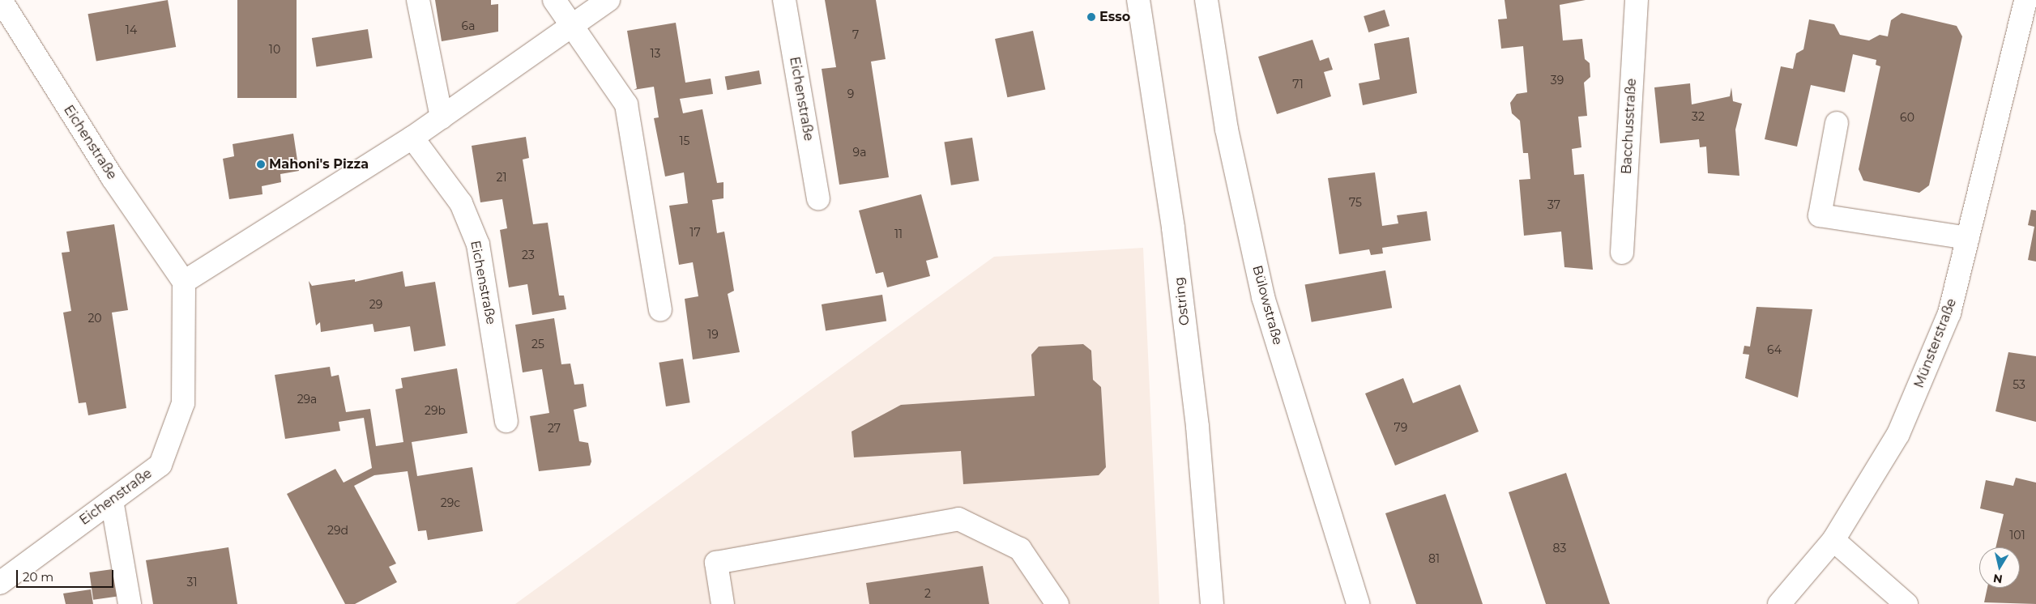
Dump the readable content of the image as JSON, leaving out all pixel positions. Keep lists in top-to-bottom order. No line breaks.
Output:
{"streets":{"street":["Eichenstraße","Bacchusstraße","Ostring","Bülowstraße","Münsterstraße"]},"places":["Esso","Mahoni's Pizza"],"house_numbers":["6a","14","7","10","13","39","71","9","32","60","15","9a","21","75","37","17","11","23","29","20","19","25","64","53","29a","29b","79","27","29c","29d","101","83","81","31","2"],"scale_bar":"20 m","north":"bottom"}
